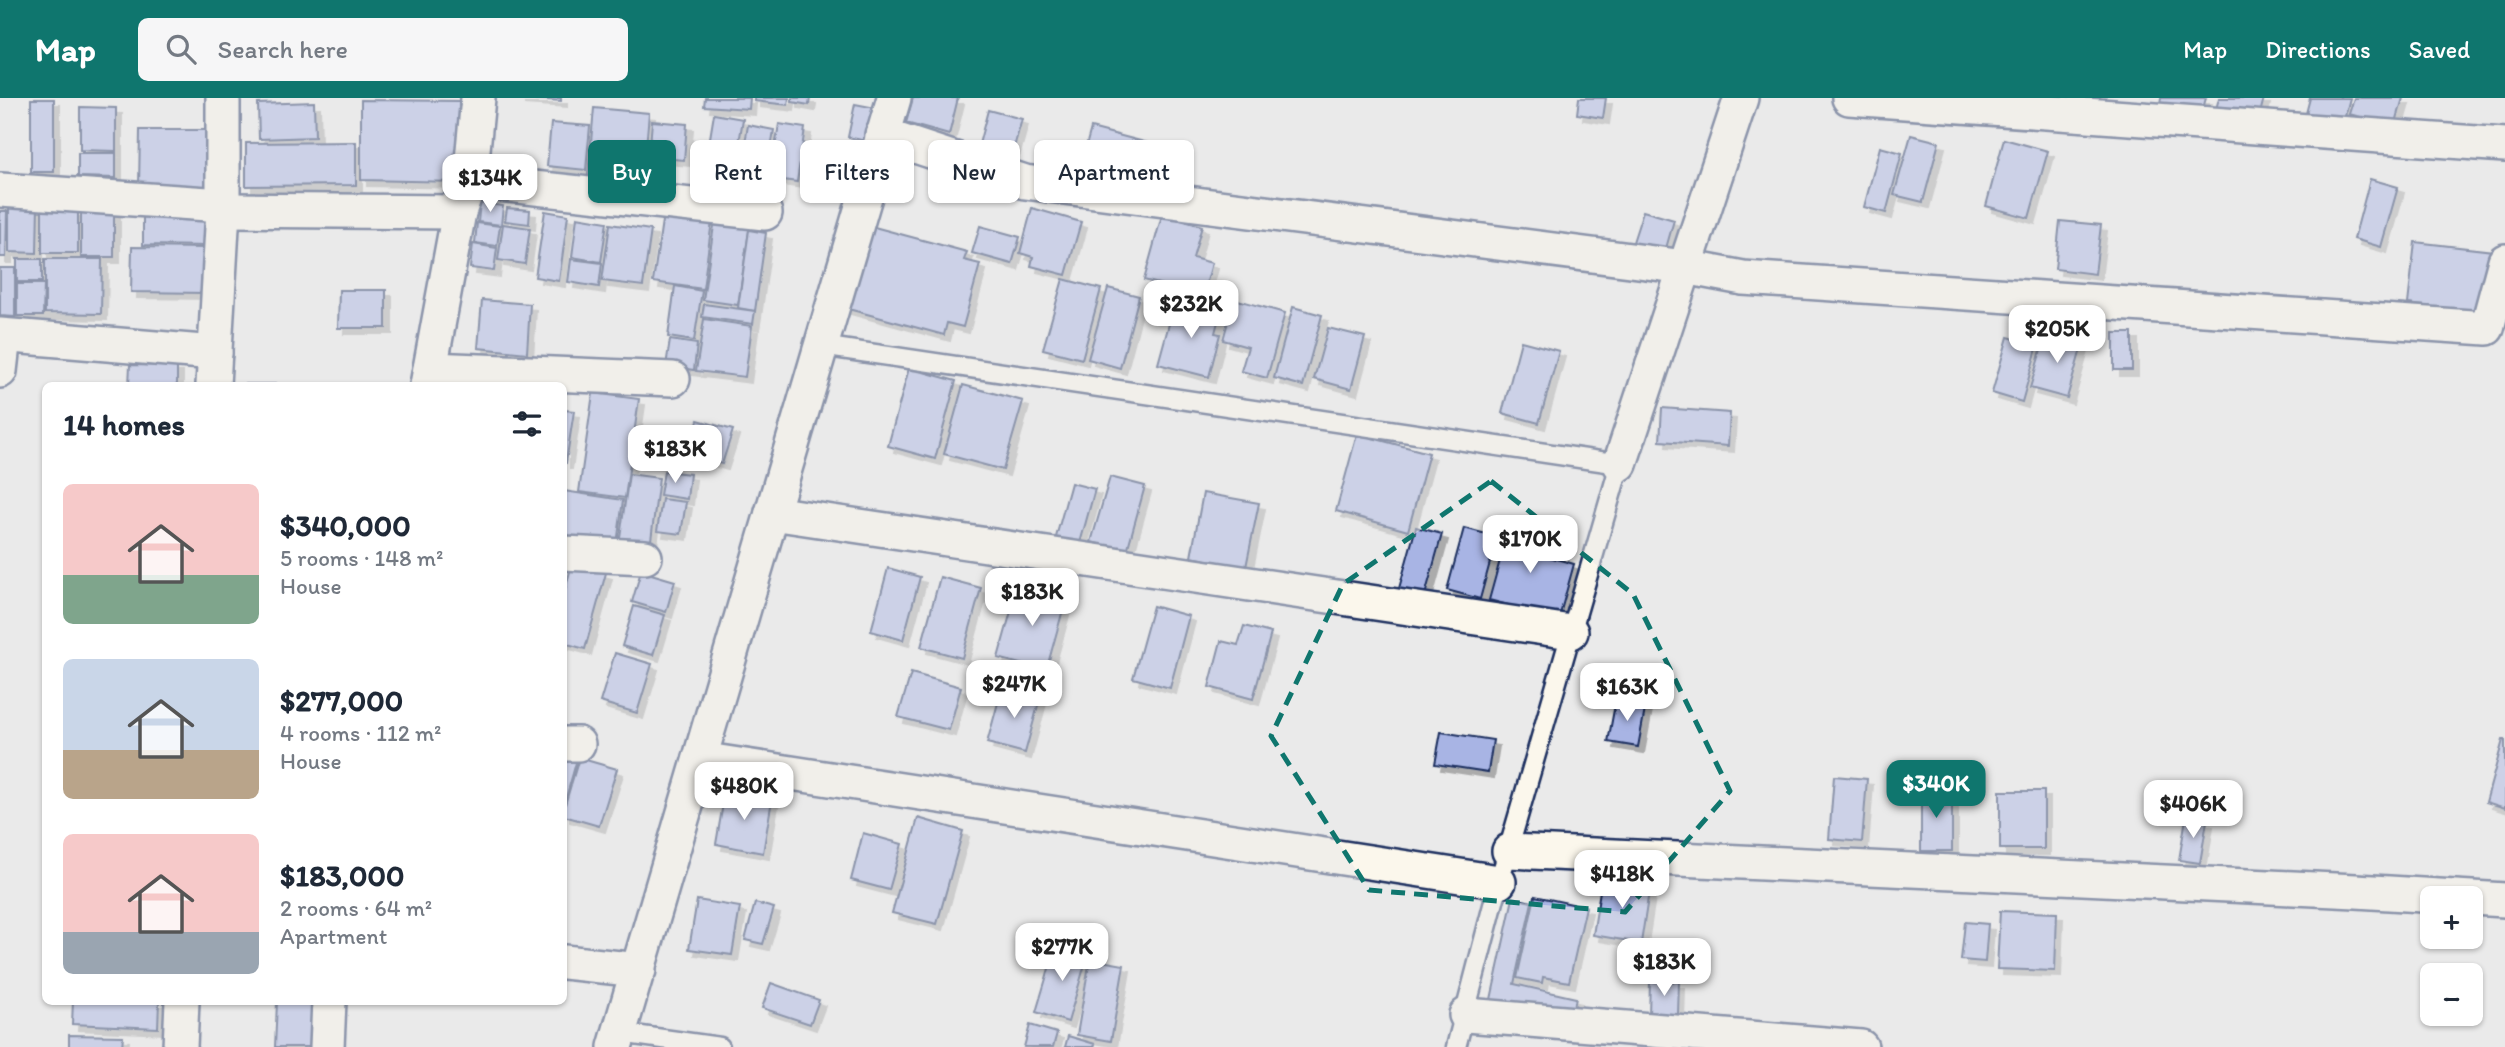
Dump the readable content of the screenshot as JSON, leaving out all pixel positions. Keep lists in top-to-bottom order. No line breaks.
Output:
{"page":{"header":"Map","search":"Search here","nav":["Map","Directions","Saved"],"chip":["Buy","Rent","Filters","New","Apartment"],"price":["$134K","$232K","$205K","$183K","$170K","$183K","$247K","$163K","$340K","$480K","$406K","$418K","$277K","$183K"],"heading":"14 homes","list":[{"name":"$340,000","note":"5 rooms · 148 m² · House"},{"name":"$277,000","note":"4 rooms · 112 m² · House"},{"name":"$183,000","note":"2 rooms · 64 m² · Apartment"}],"map_buttons":["+","−"]}}
